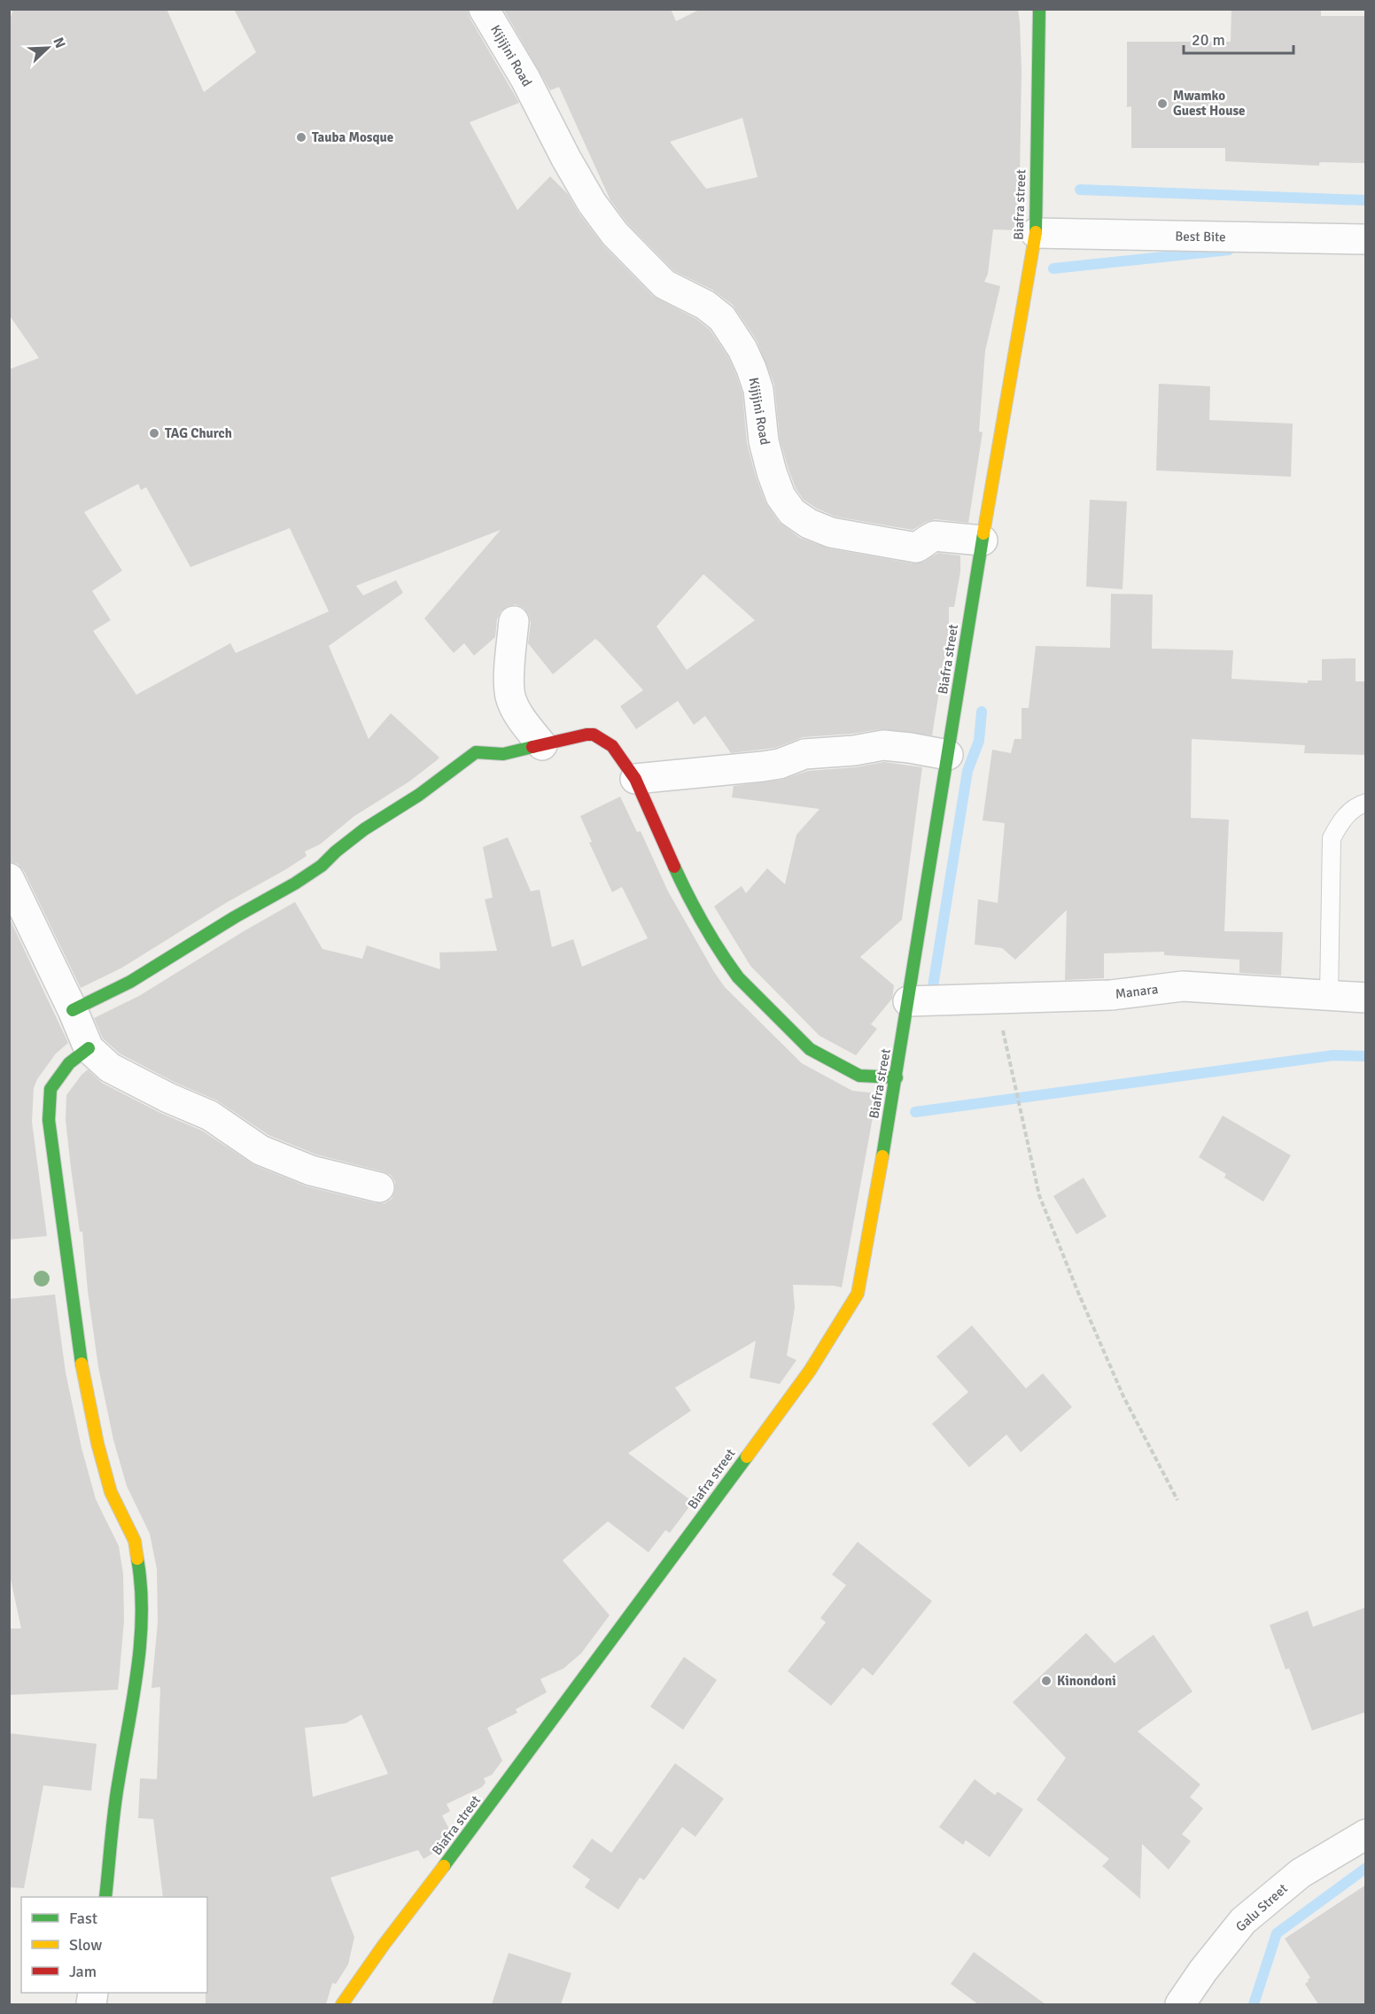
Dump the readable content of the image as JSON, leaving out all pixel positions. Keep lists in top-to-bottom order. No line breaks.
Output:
{"streets":{"street":["Kijijini Road","Biafra street","Best Bite","Manara","Galu Street"]},"crossings":[["Kijijini Road","Biafra street"],["Biafra street","Best Bite"],["Biafra street","Manara"]],"places":["Mwamko Guest House","Tauba Mosque","TAG Church","Kinondoni"],"legend":["Fast","Slow","Jam"],"scale_bar":"20 m","north":"top right"}
